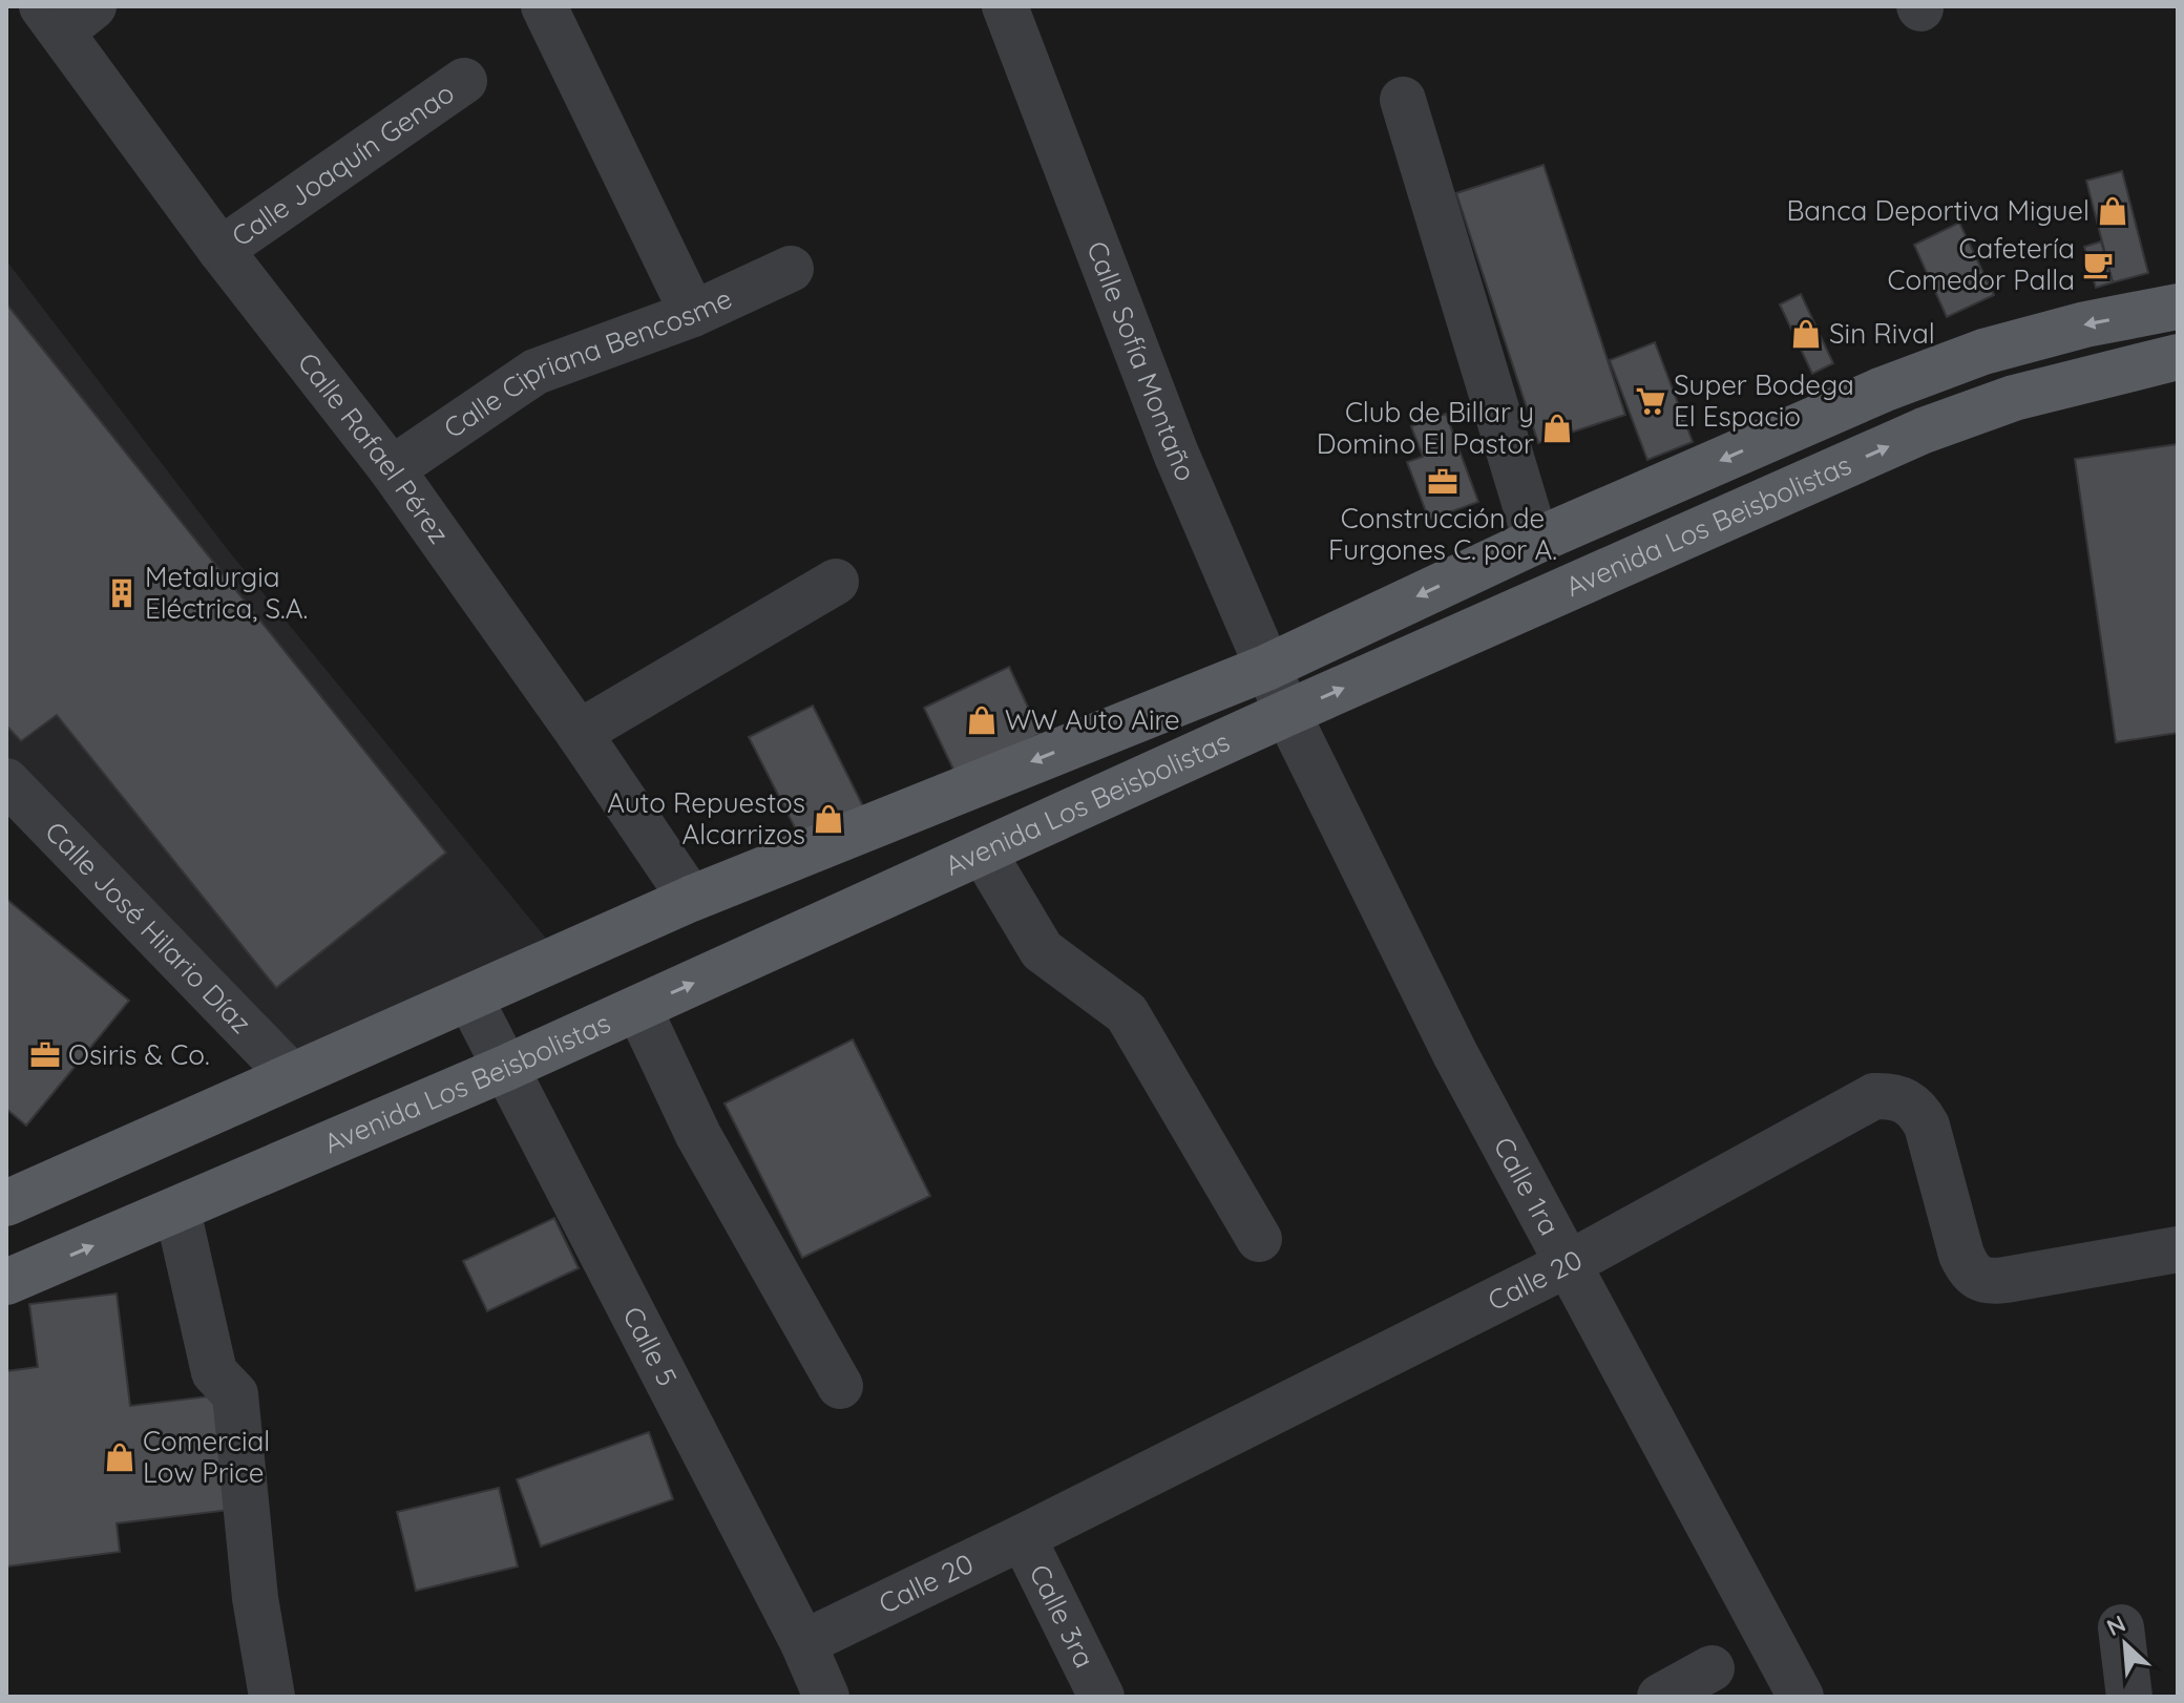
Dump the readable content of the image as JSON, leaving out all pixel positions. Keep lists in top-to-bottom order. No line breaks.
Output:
{"streets":{"main road":["Avenida Los Beisbolistas"],"street":["Calle Joaquín Genao","Calle Sofía Montaño","Calle Cipriana Bencosme","Calle Rafael Pérez","Calle José Hilario Díaz","Calle 1ra","Calle 20","Calle 5","Calle 3ra"]},"crossings":[["Calle Joaquín Genao","Calle Rafael Pérez"],["Calle Sofía Montaño","Avenida Los Beisbolistas"],["Calle Sofía Montaño","Calle 1ra"],["Calle Cipriana Bencosme","Calle Rafael Pérez"],["Calle Rafael Pérez","Avenida Los Beisbolistas"],["Avenida Los Beisbolistas","Calle José Hilario Díaz"],["Avenida Los Beisbolistas","Calle 1ra"],["Avenida Los Beisbolistas","Calle 5"],["Calle 1ra","Calle 20"],["Calle 20","Calle 5"],["Calle 20","Calle 3ra"]],"places":{"shop":["Banca Deportiva Miguel","Sin Rival","Club de Billar y Domino El Pastor","WW Auto Aire","Auto Repuestos Alcarrizos","Comercial Low Price"],"cafe":["Cafetería Comedor Palla"],"supermarket":["Super Bodega El Espacio"],"office":["Construcción de Furgones C. por A.","Osiris & Co."],"building":["Metalurgia Eléctrica, S.A."]},"north":"top left"}
